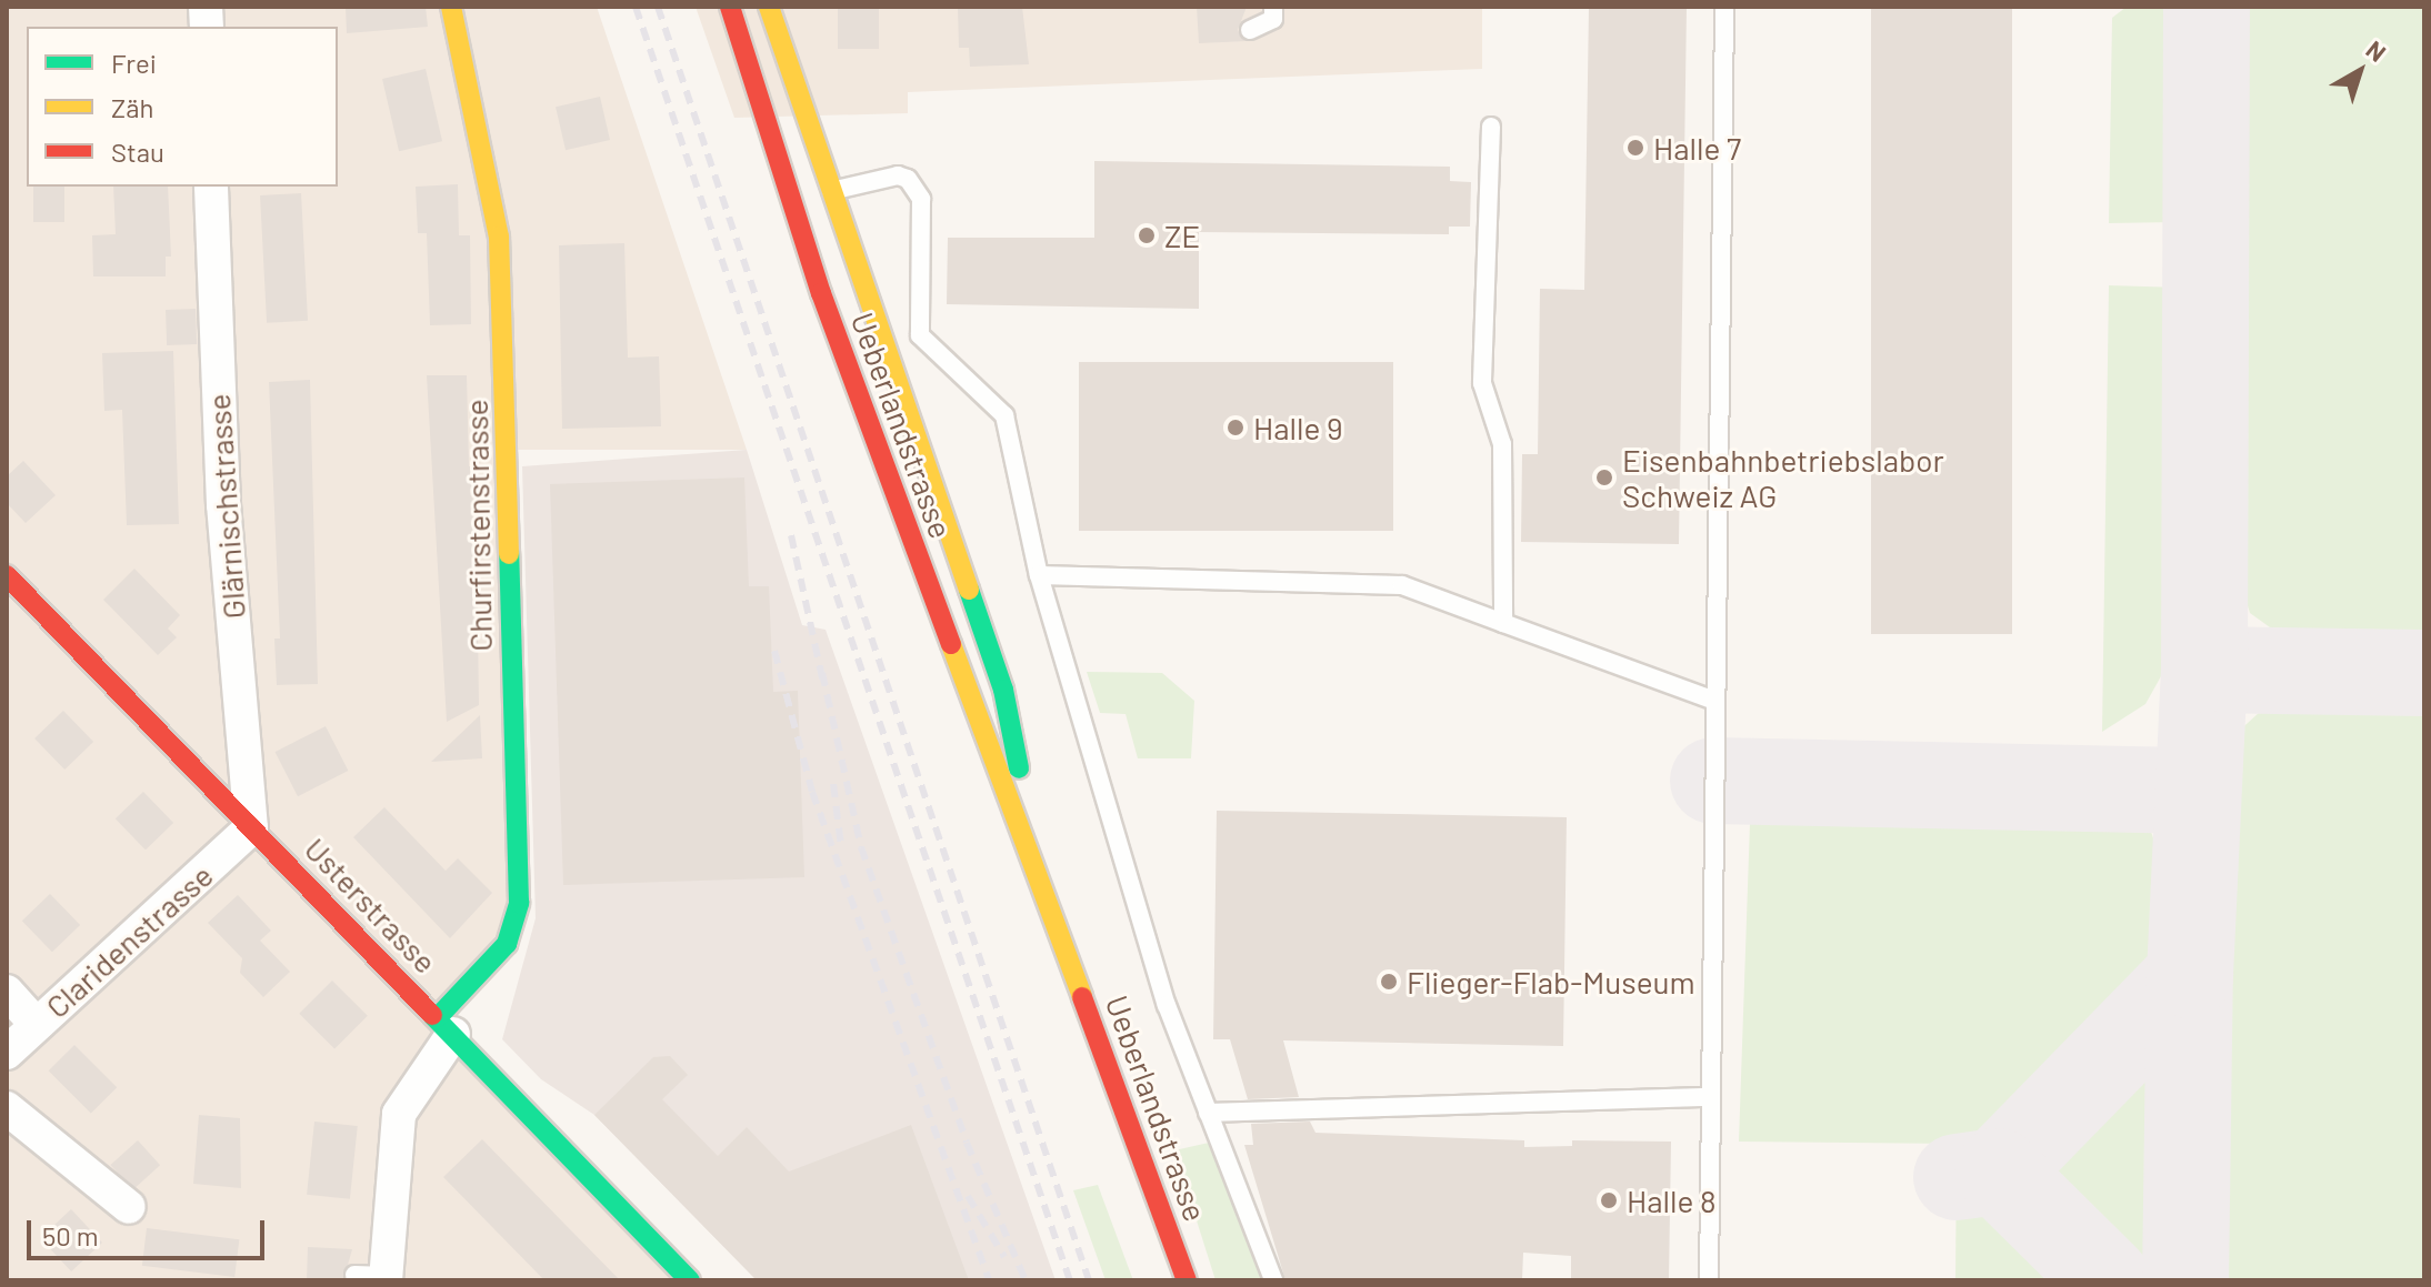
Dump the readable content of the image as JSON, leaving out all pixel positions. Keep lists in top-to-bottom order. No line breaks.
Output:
{"streets":{"main road":["Ueberlandstrasse","Churfirstenstrasse","Usterstrasse"],"street":["Glärnischstrasse","Claridenstrasse"]},"crossings":[["Glärnischstrasse","Usterstrasse"],["Glärnischstrasse","Claridenstrasse"],["Churfirstenstrasse","Usterstrasse"],["Usterstrasse","Claridenstrasse"]],"places":["Halle 7","ZE","Halle 9","Eisenbahnbetriebslabor Schweiz AG","Flieger-Flab-Museum","Halle 8"],"legend":["Frei","Zäh","Stau"],"scale_bar":"50 m","north":"top right"}
